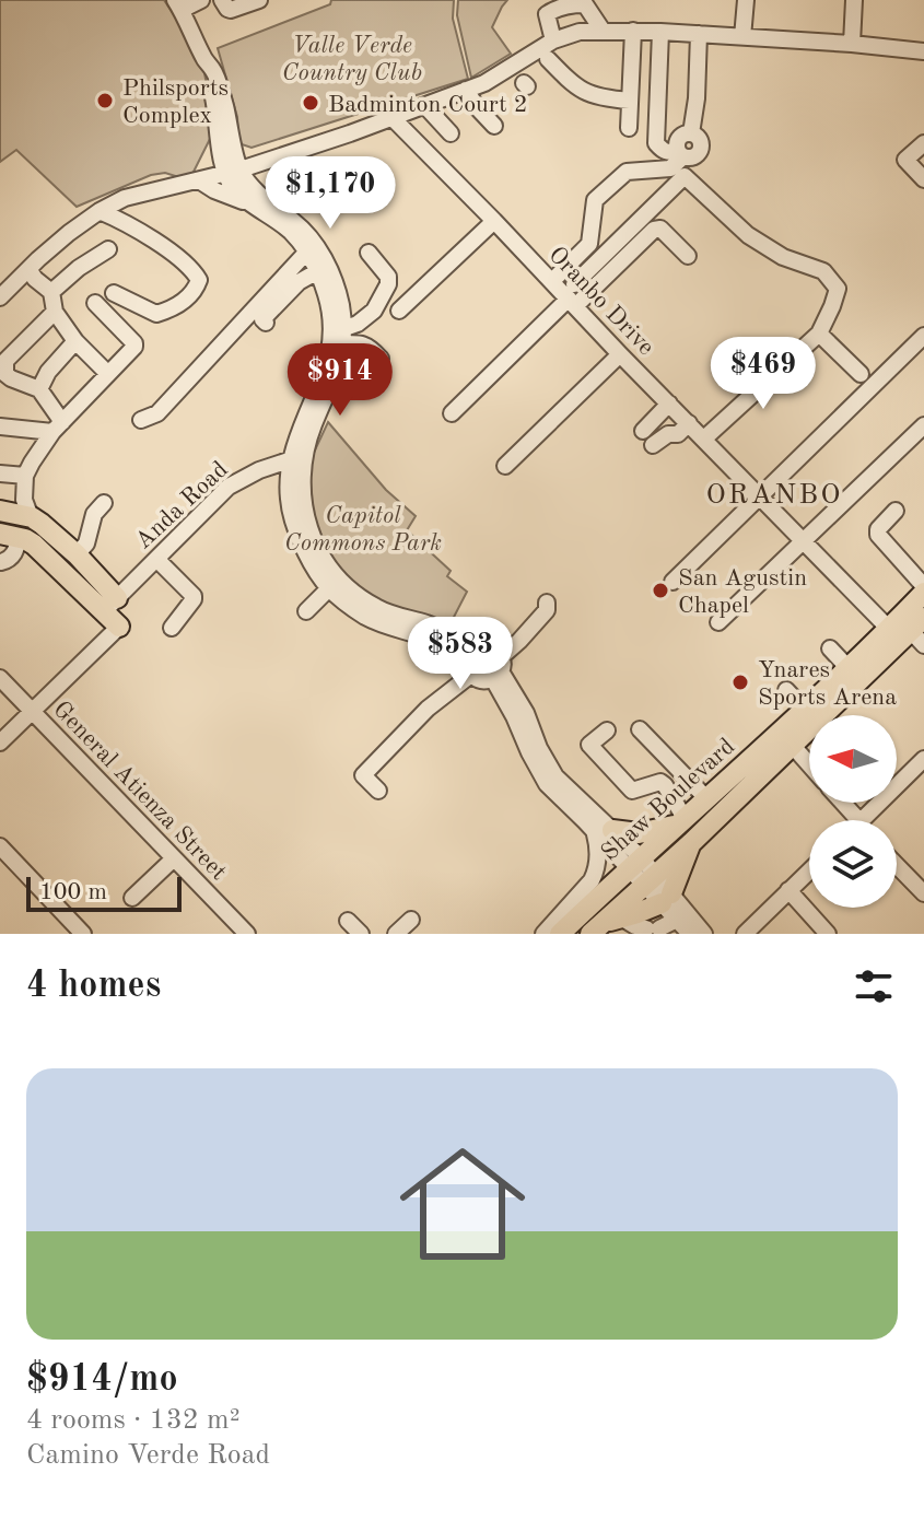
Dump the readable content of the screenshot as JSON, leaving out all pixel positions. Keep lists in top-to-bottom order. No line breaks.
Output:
{"streets":{"main road":["Shaw Boulevard"],"street":["Oranbo Drive","Anda Road","General Atienza Street"]},"crossings":[["Oranbo Drive","Shaw Boulevard"]],"districts":["ORANBO"],"parks":["Valle Verde Country Club","Capitol Commons Park"],"places":["Philsports Complex","Badminton Court 2","San Agustin Chapel","Ynares Sports Arena"],"scale_bar":"100 m","north":"left","page":{"price":["$1,170","$469","$914","$583"],"scale":"100 m","heading":"4 homes","list":[{"name":"$914/mo","note":"4 rooms · 132 m² · Camino Verde Road"}]}}
